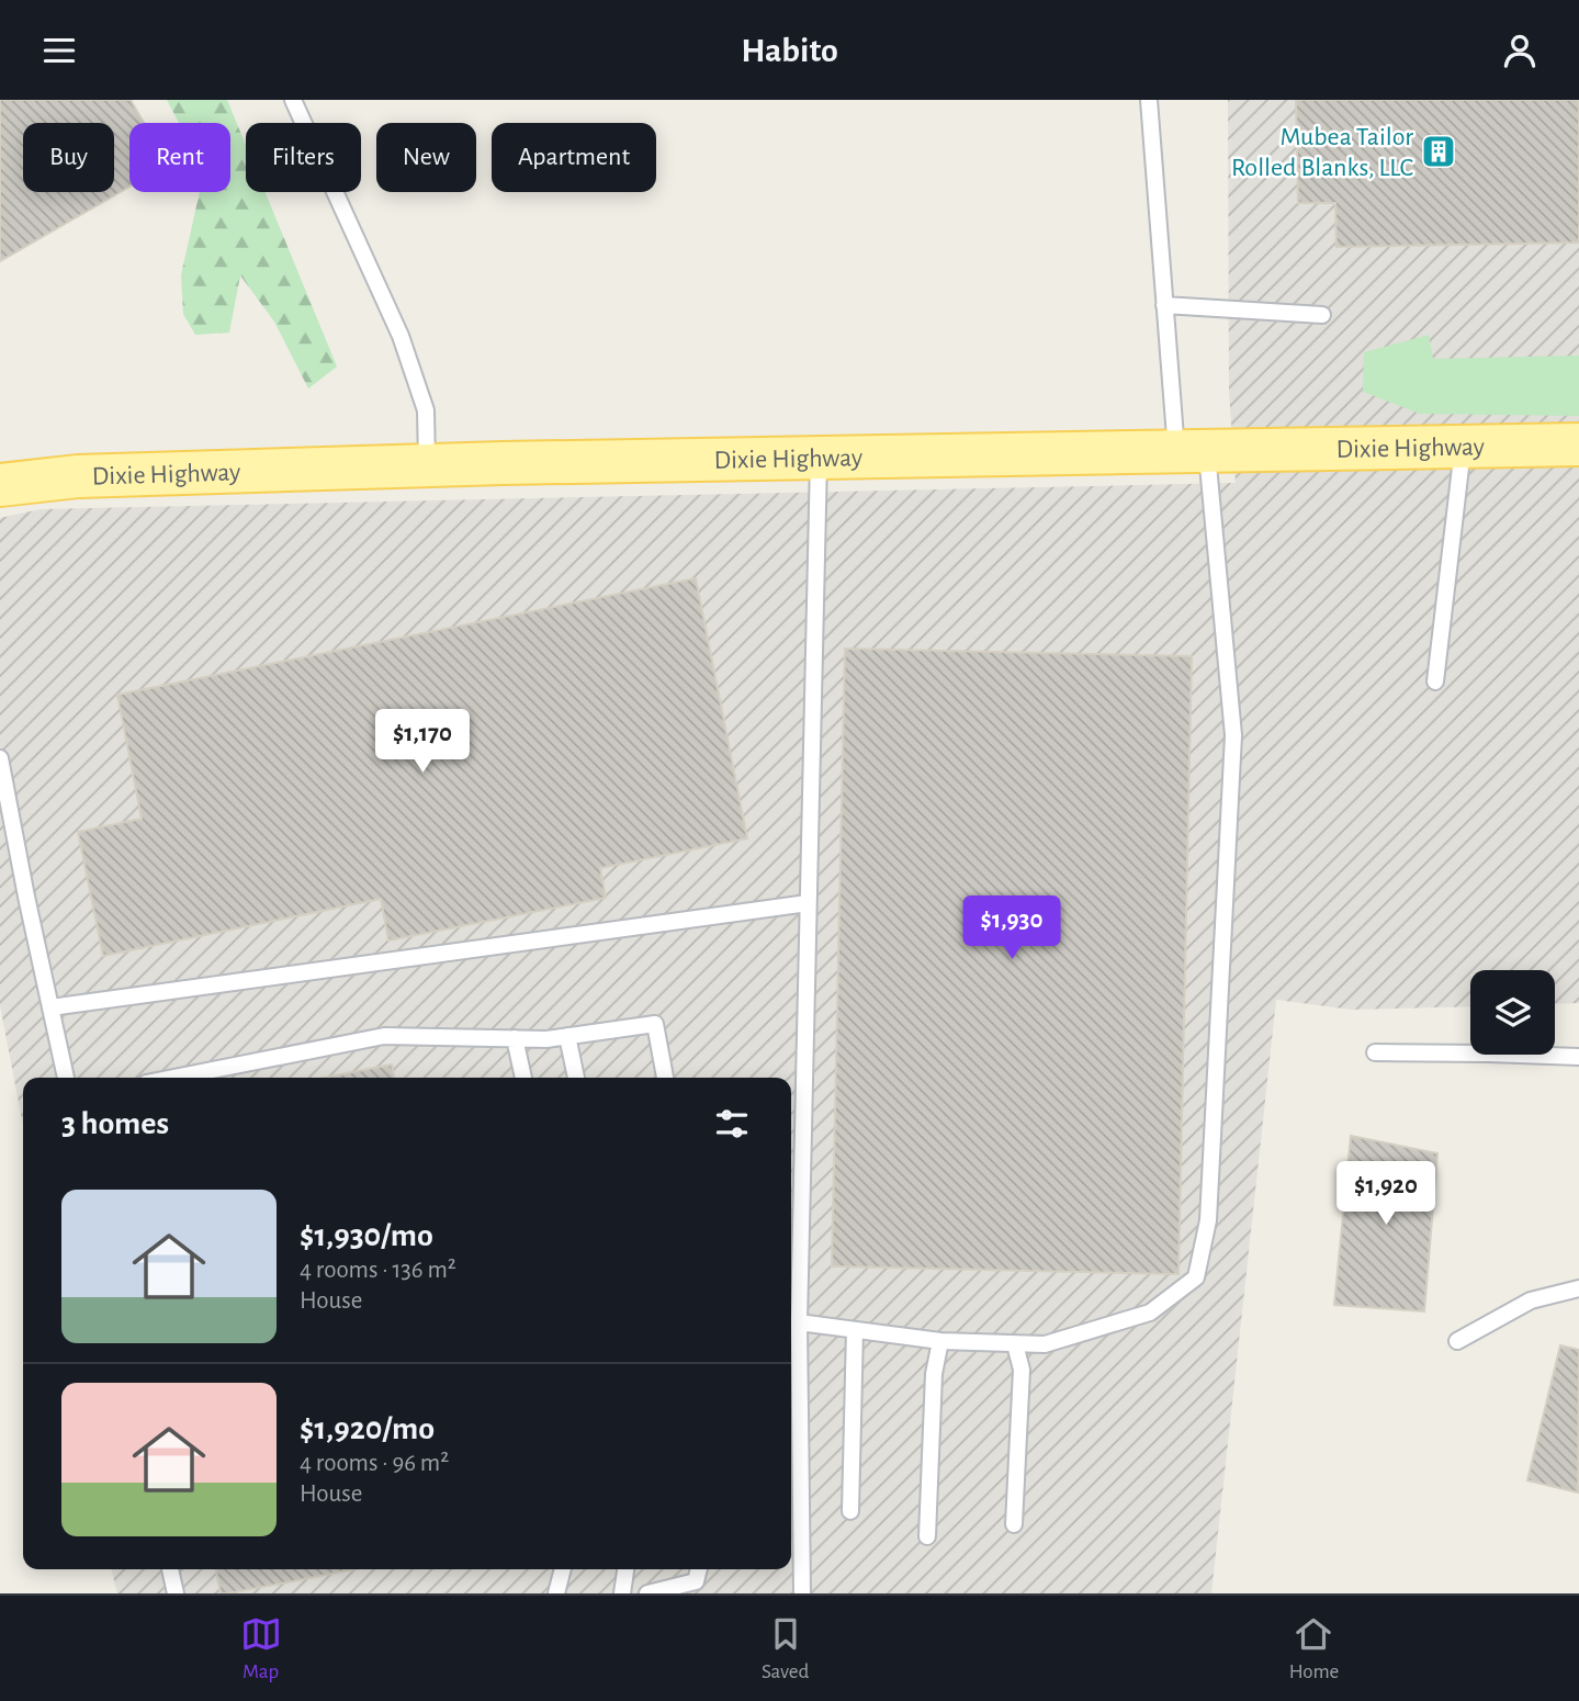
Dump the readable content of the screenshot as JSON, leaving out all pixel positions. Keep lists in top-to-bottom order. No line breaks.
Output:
{"streets":{"main road":["Dixie Highway"]},"places":{"building":["Mubea Tailor Rolled Blanks, LLC"]},"page":{"header":"Habito","chip":["Buy","Rent","Filters","New","Apartment"],"price":["$1,170","$1,930","$1,920"],"heading":"3 homes","list":[{"name":"$1,930/mo","note":"4 rooms · 136 m² · House"},{"name":"$1,920/mo","note":"4 rooms · 96 m² · House"}],"tabs":["Map","Saved","Home"]}}
